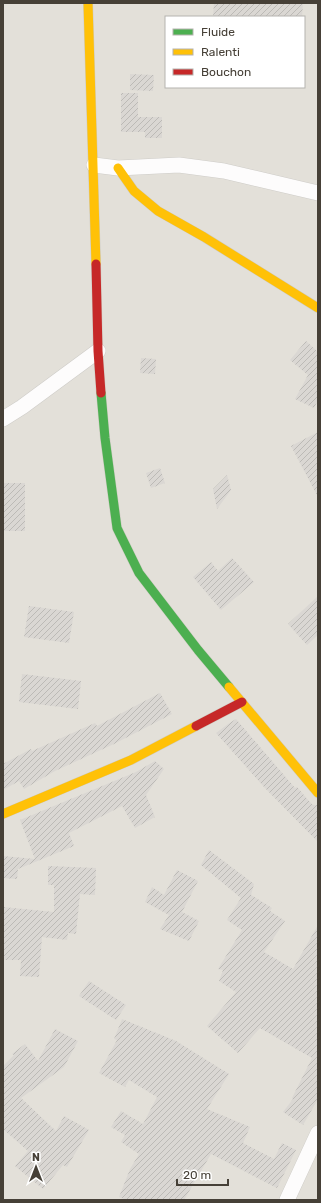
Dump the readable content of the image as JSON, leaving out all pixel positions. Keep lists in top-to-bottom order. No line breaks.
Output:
{"legend":["Fluide","Ralenti","Bouchon"],"scale_bar":"20 m","north":"top"}
